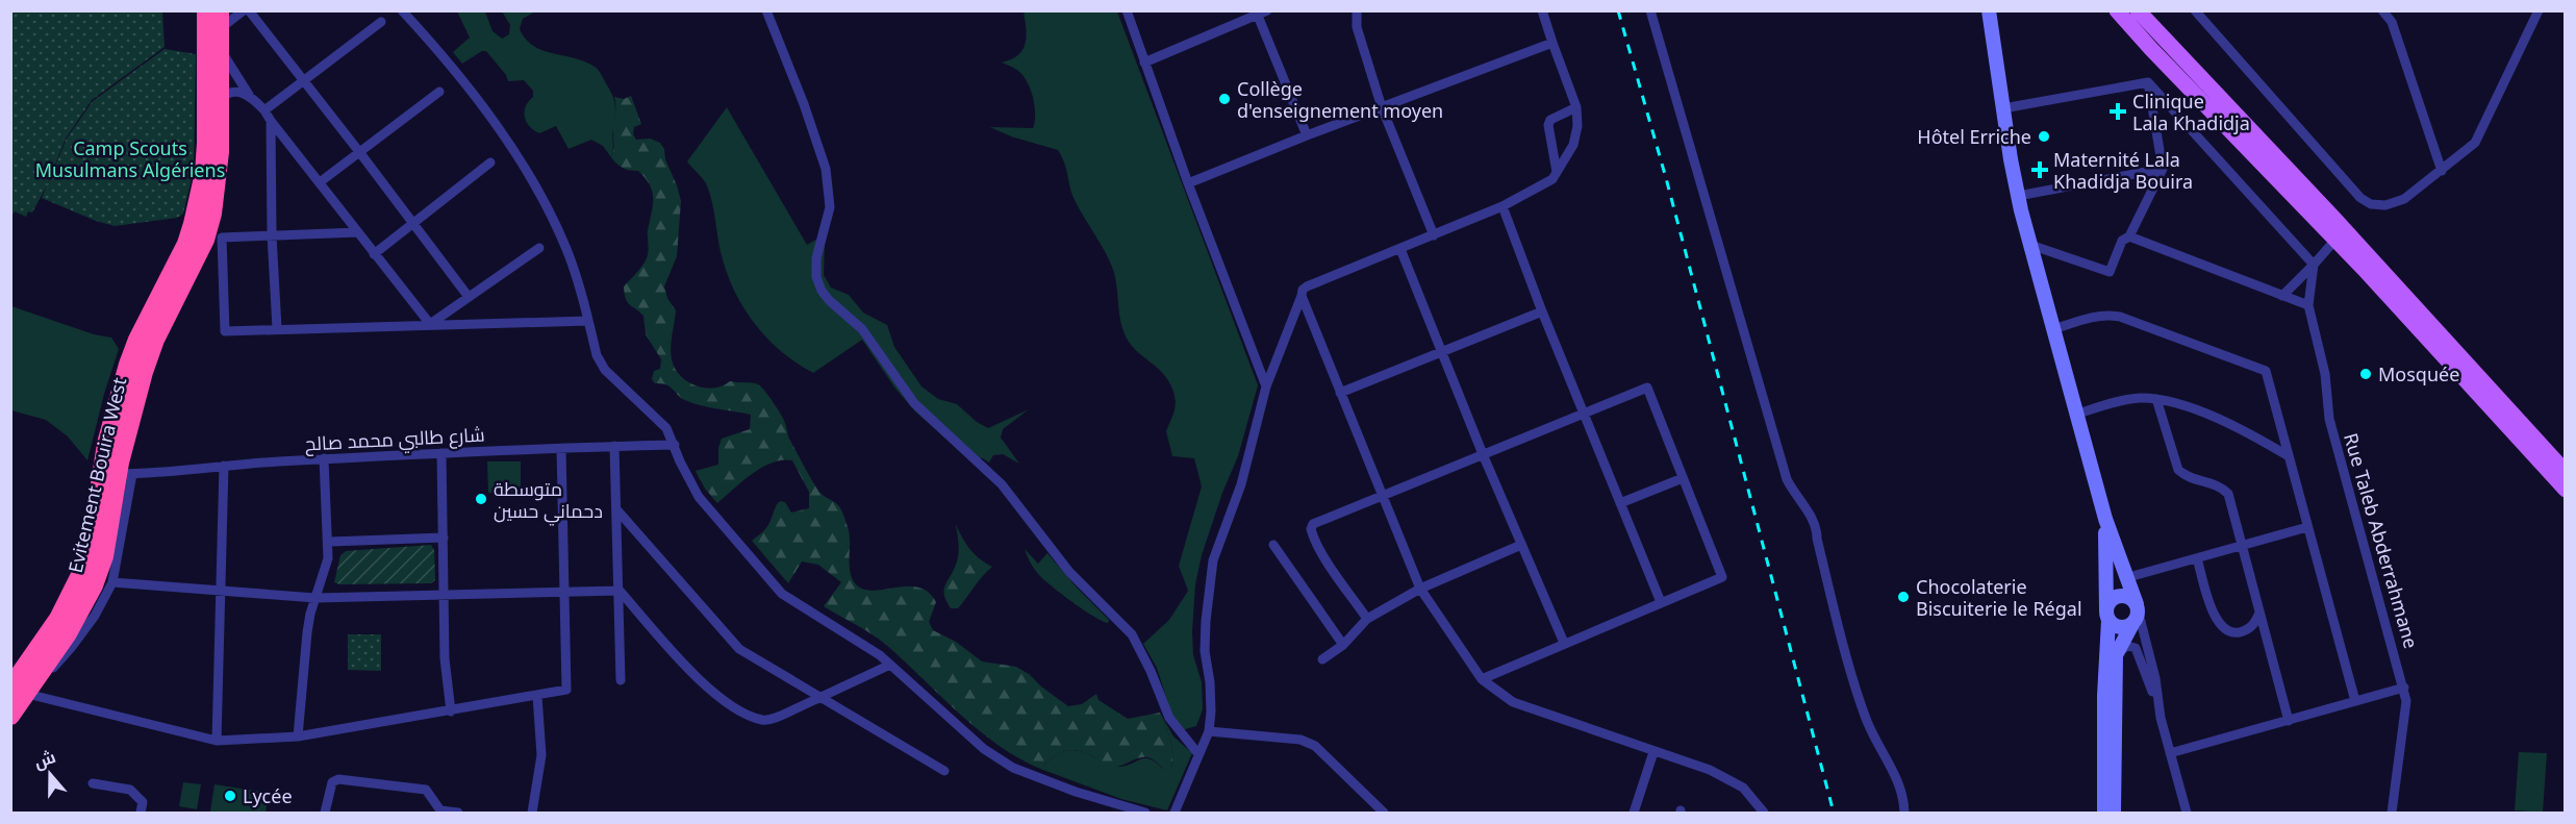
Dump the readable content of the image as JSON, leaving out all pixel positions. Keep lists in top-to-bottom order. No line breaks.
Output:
{"streets":{"highway":["Evitement Bouira West"],"street":["شارع طالبي محمد صالح","Rue Taleb Abderrahmane"]},"crossings":[["شارع طالبي محمد صالح","Evitement Bouira West"]],"parks":["Camp Scouts Musulmans Algériens"],"places":{"other":["Collège d'enseignement moyen","Hôtel Erriche","Mosquée","متوسطة دحماني حسين","Chocolaterie Biscuiterie le Régal","Lycée"],"health":["Clinique Lala Khadidja","Maternité Lala Khadidja Bouira"]},"north":"top"}
